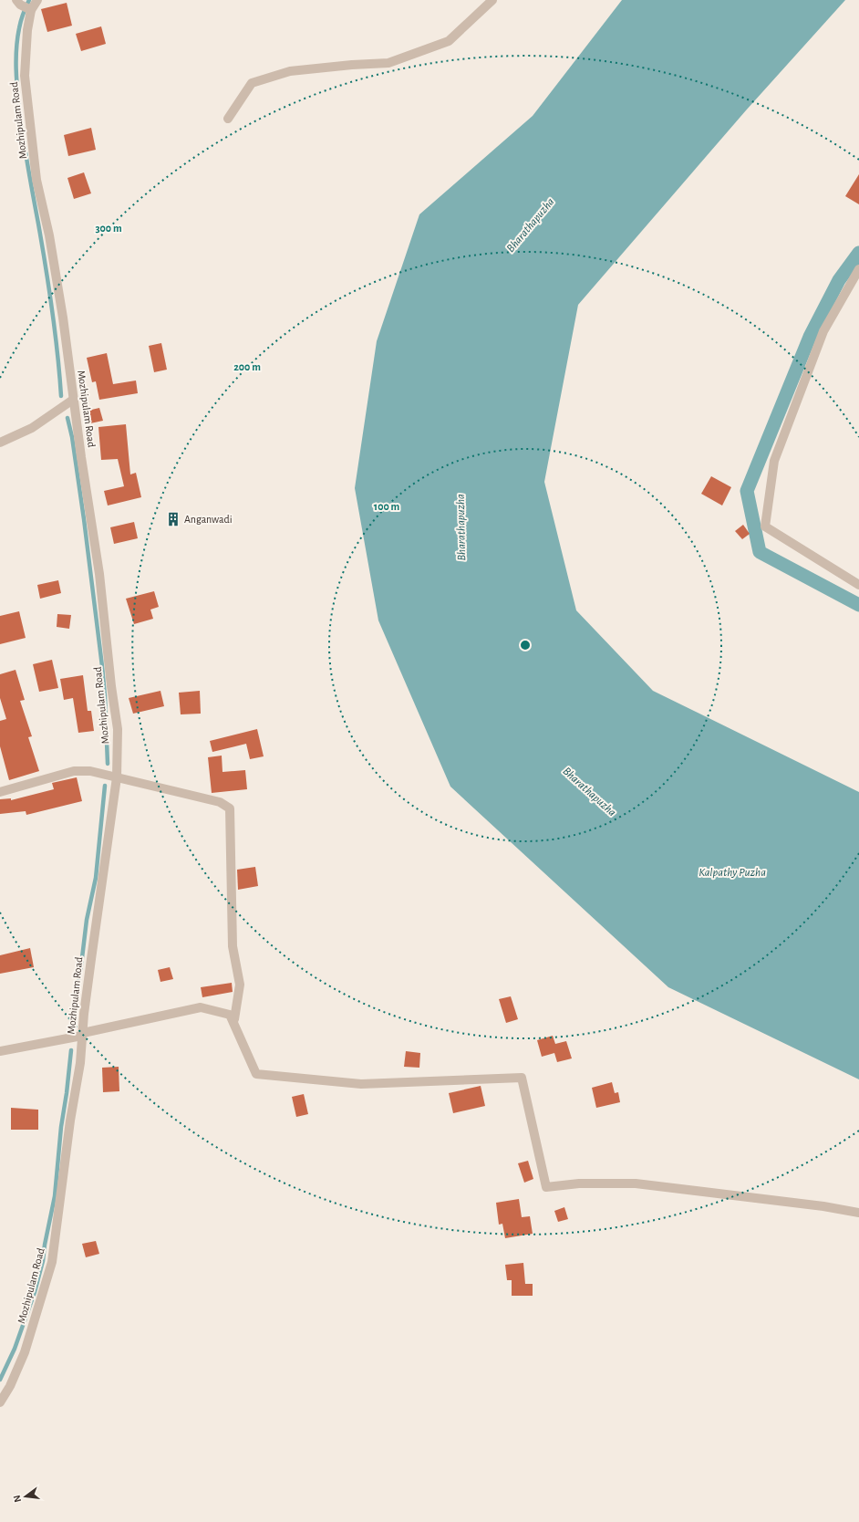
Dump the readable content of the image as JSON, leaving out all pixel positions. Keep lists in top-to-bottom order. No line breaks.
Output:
{"streets":{"street":["Mozhipulam Road"]},"water":["Bharathapuzha","Kalpathy Puzha"],"places":{"building":["Anganwadi"]},"north":"left","rings":["300 m","200 m","100 m"]}
